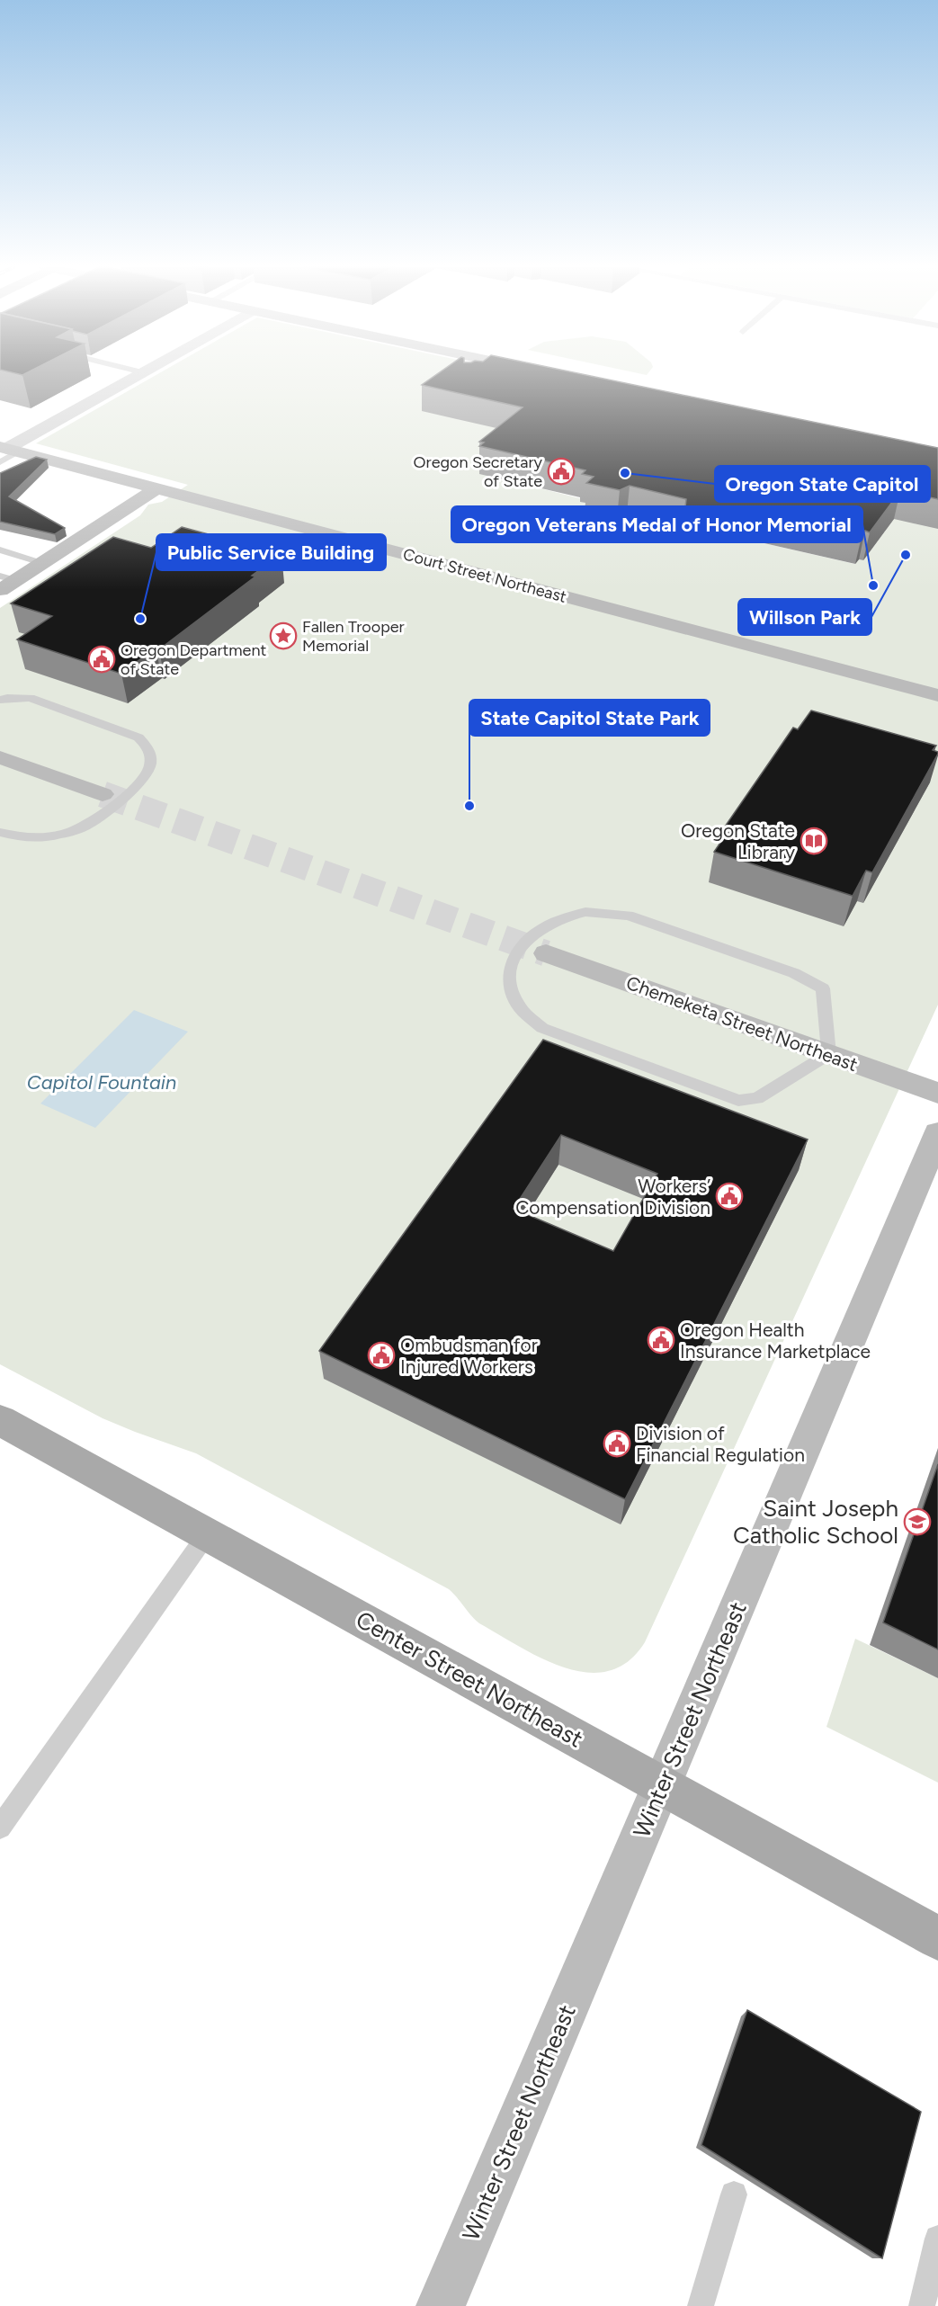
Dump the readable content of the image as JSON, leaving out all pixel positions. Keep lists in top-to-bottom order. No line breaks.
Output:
{"streets":{"main road":["Court Street Northeast","Chemeketa Street Northeast","Center Street Northeast","Winter Street Northeast"]},"crossings":[["Center Street Northeast","Winter Street Northeast"]],"water":["Capitol Fountain"],"places":{"public building":["Oregon Secretary of State","Oregon Department of State","Workers’ Compensation Division","Oregon Health Insurance Marketplace","Ombudsman for Injured Workers","Division of Financial Regulation"],"other":["Oregon State Capitol","Willson Park","Oregon Veterans Medal of Honor Memorial","Public Service Building","State Capitol State Park"],"place":["Fallen Trooper Memorial"],"library":["Oregon State Library"],"school or university":["Saint Joseph Catholic School"]}}
